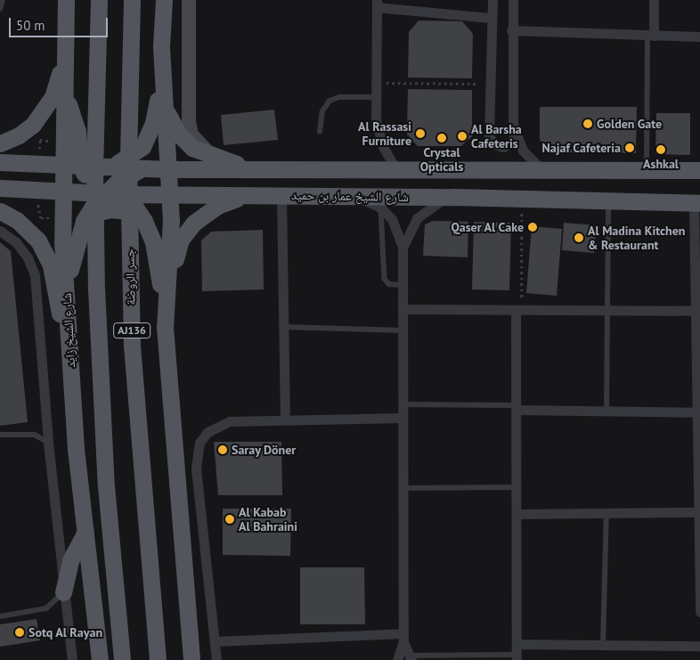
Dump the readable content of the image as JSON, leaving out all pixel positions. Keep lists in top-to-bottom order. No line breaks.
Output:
{"streets":{"main road":["شارع الشيخ عمار بن حميد","جسر الروضة","شارع الشيخ زايد","AJ136"]},"crossings":[["شارع الشيخ عمار بن حميد","شارع الشيخ زايد"]],"places":["Golden Gate","Al Rassasi Furniture","Al Barsha Cafeteris","Crystal Opticals","Najaf Cafeteria","Ashkal","Qaser Al Cake","Al Madina Kitchen & Restaurant","Saray Döner","Al Kabab Al Bahraini","Sotq Al Rayan"],"scale_bar":"50 m"}
